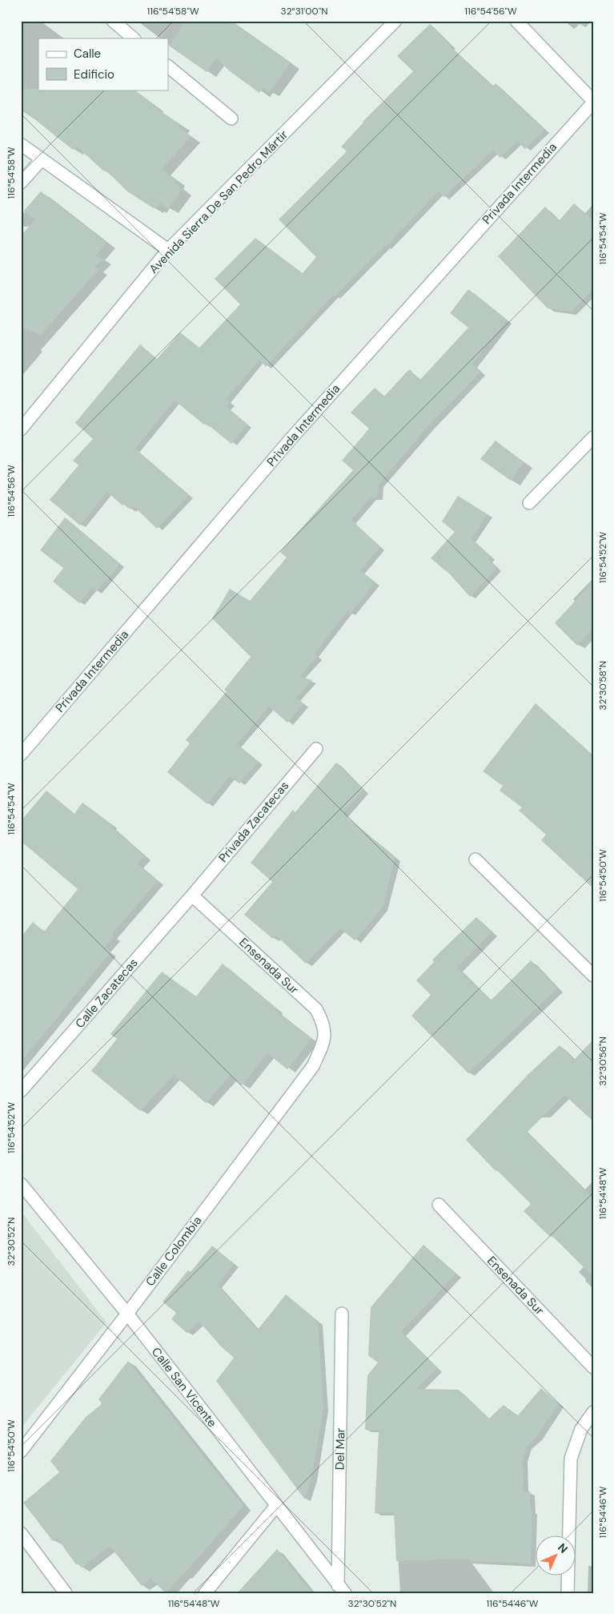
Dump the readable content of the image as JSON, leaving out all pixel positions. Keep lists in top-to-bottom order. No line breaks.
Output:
{"streets":{"street":["Privada Intermedia","Avenida Sierra De San Pedro Mártir","Privada Zacatecas","Ensenada Sur","Calle Zacatecas","Calle Colombia","Calle San Vicente","Del Mar"]},"crossings":[["Privada Zacatecas","Ensenada Sur"],["Privada Zacatecas","Calle Zacatecas"],["Ensenada Sur","Calle Zacatecas"],["Ensenada Sur","Calle Colombia"],["Calle Colombia","Calle San Vicente"],["Calle San Vicente","Del Mar"]],"legend":["Calle","Edificio"],"north":"top right","coordinates":["116°54'58\"W","32°31'00\"N","116°54'56\"W","116°54'54\"W","116°54'52\"W","32°30'58\"N","116°54'50\"W","32°30'56\"N","116°54'48\"W","32°30'52\"N","116°54'46\"W"]}
